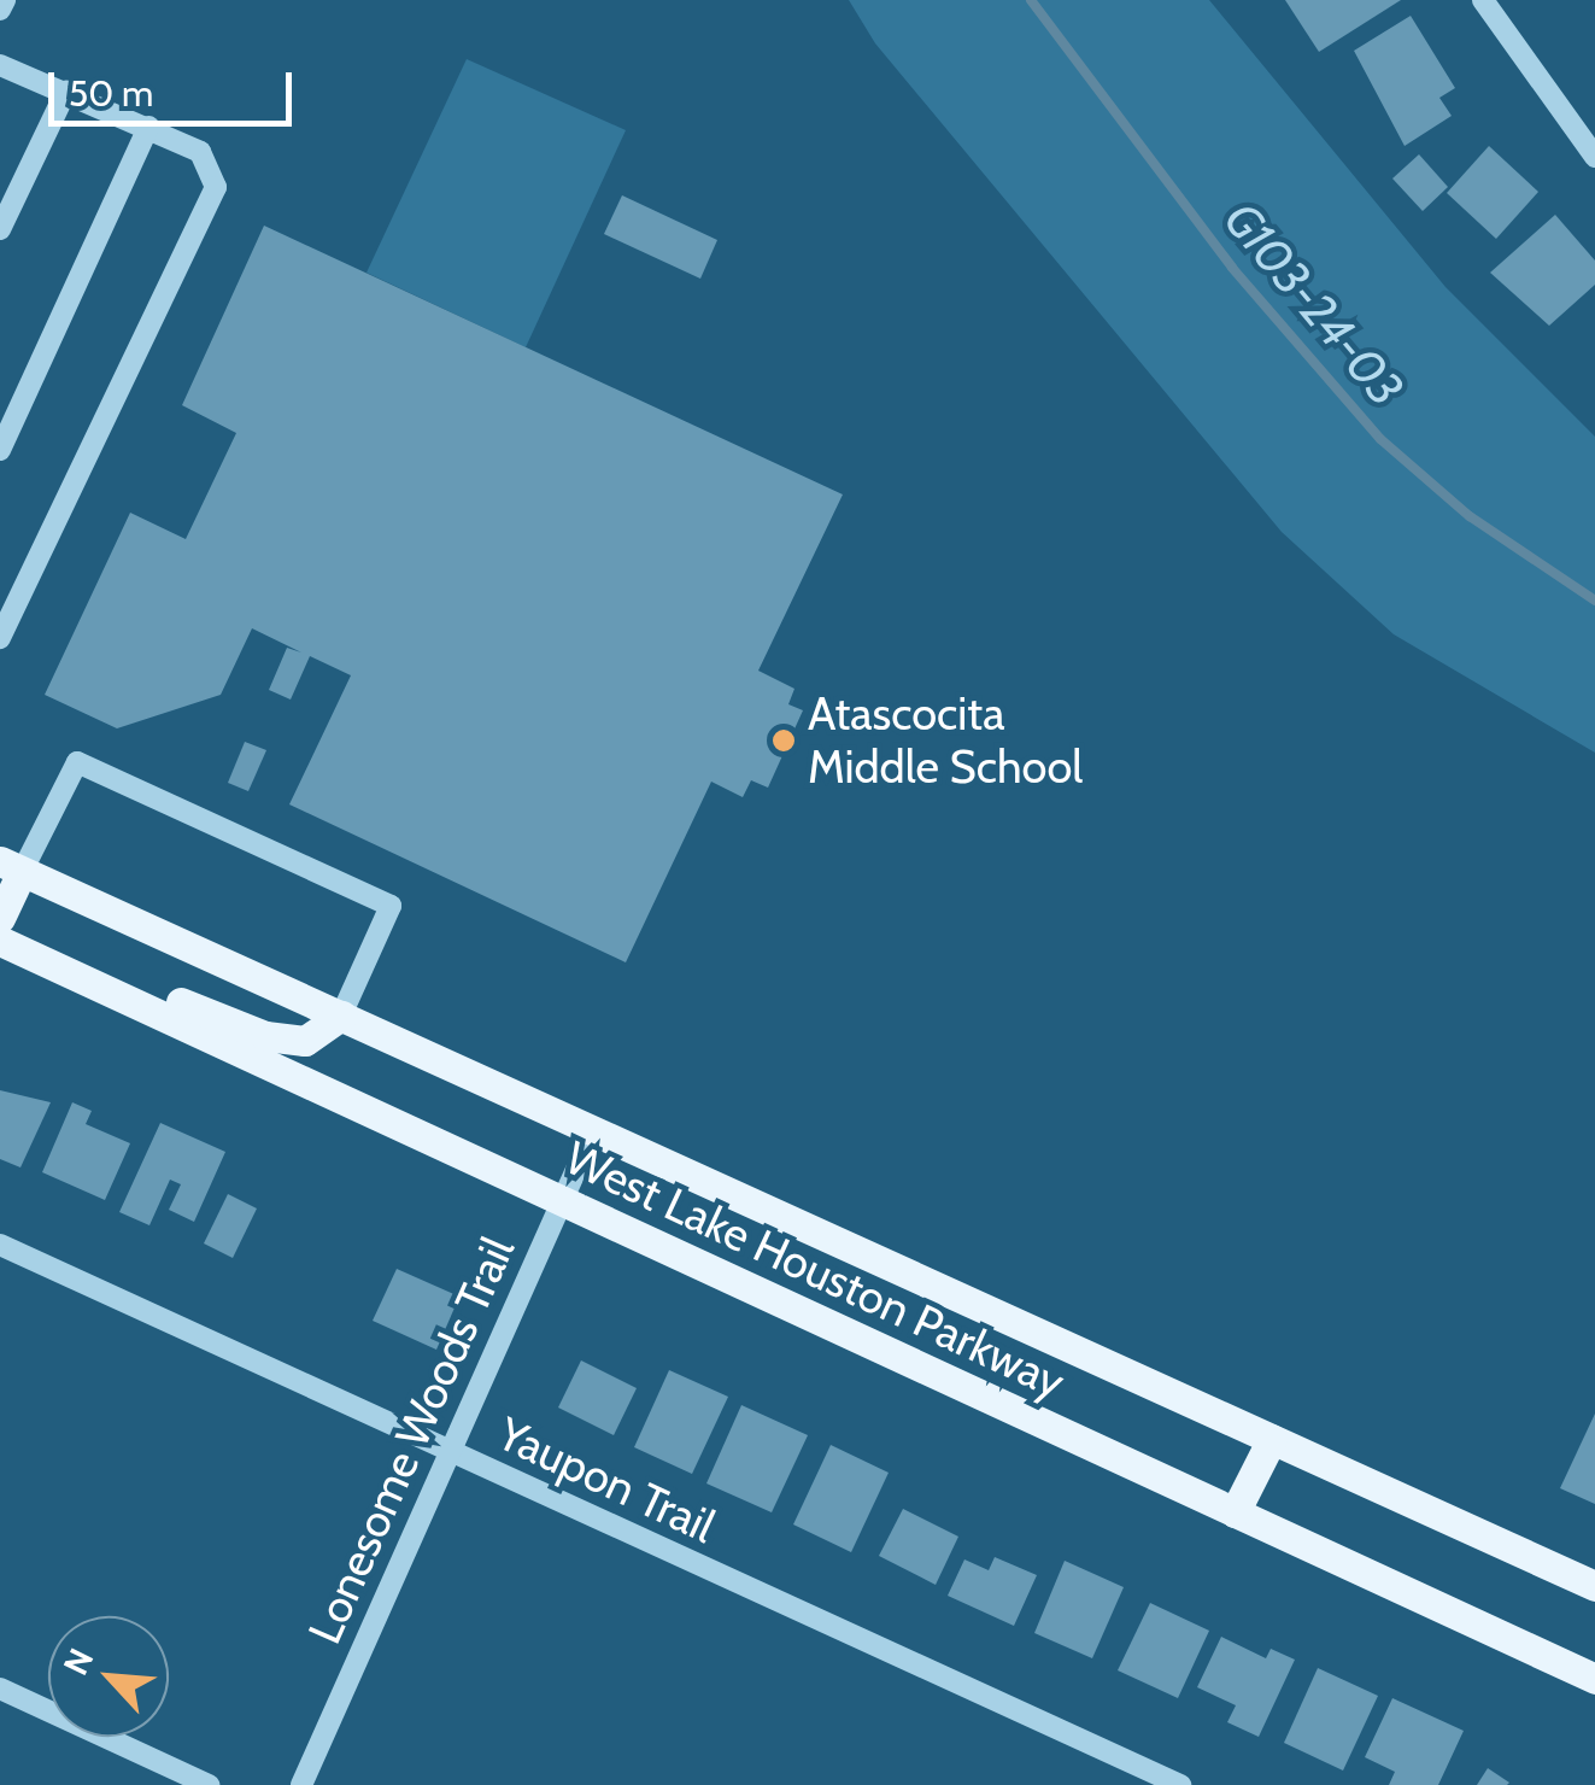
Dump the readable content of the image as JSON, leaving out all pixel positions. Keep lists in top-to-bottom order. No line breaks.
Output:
{"streets":{"main road":["West Lake Houston Parkway"],"street":["Lonesome Woods Trail","Yaupon Trail"]},"crossings":[["West Lake Houston Parkway","Lonesome Woods Trail"],["Lonesome Woods Trail","Yaupon Trail"]],"water":["G103-24-03"],"places":["Atascocita Middle School"],"scale_bar":"50 m","north":"top left"}
